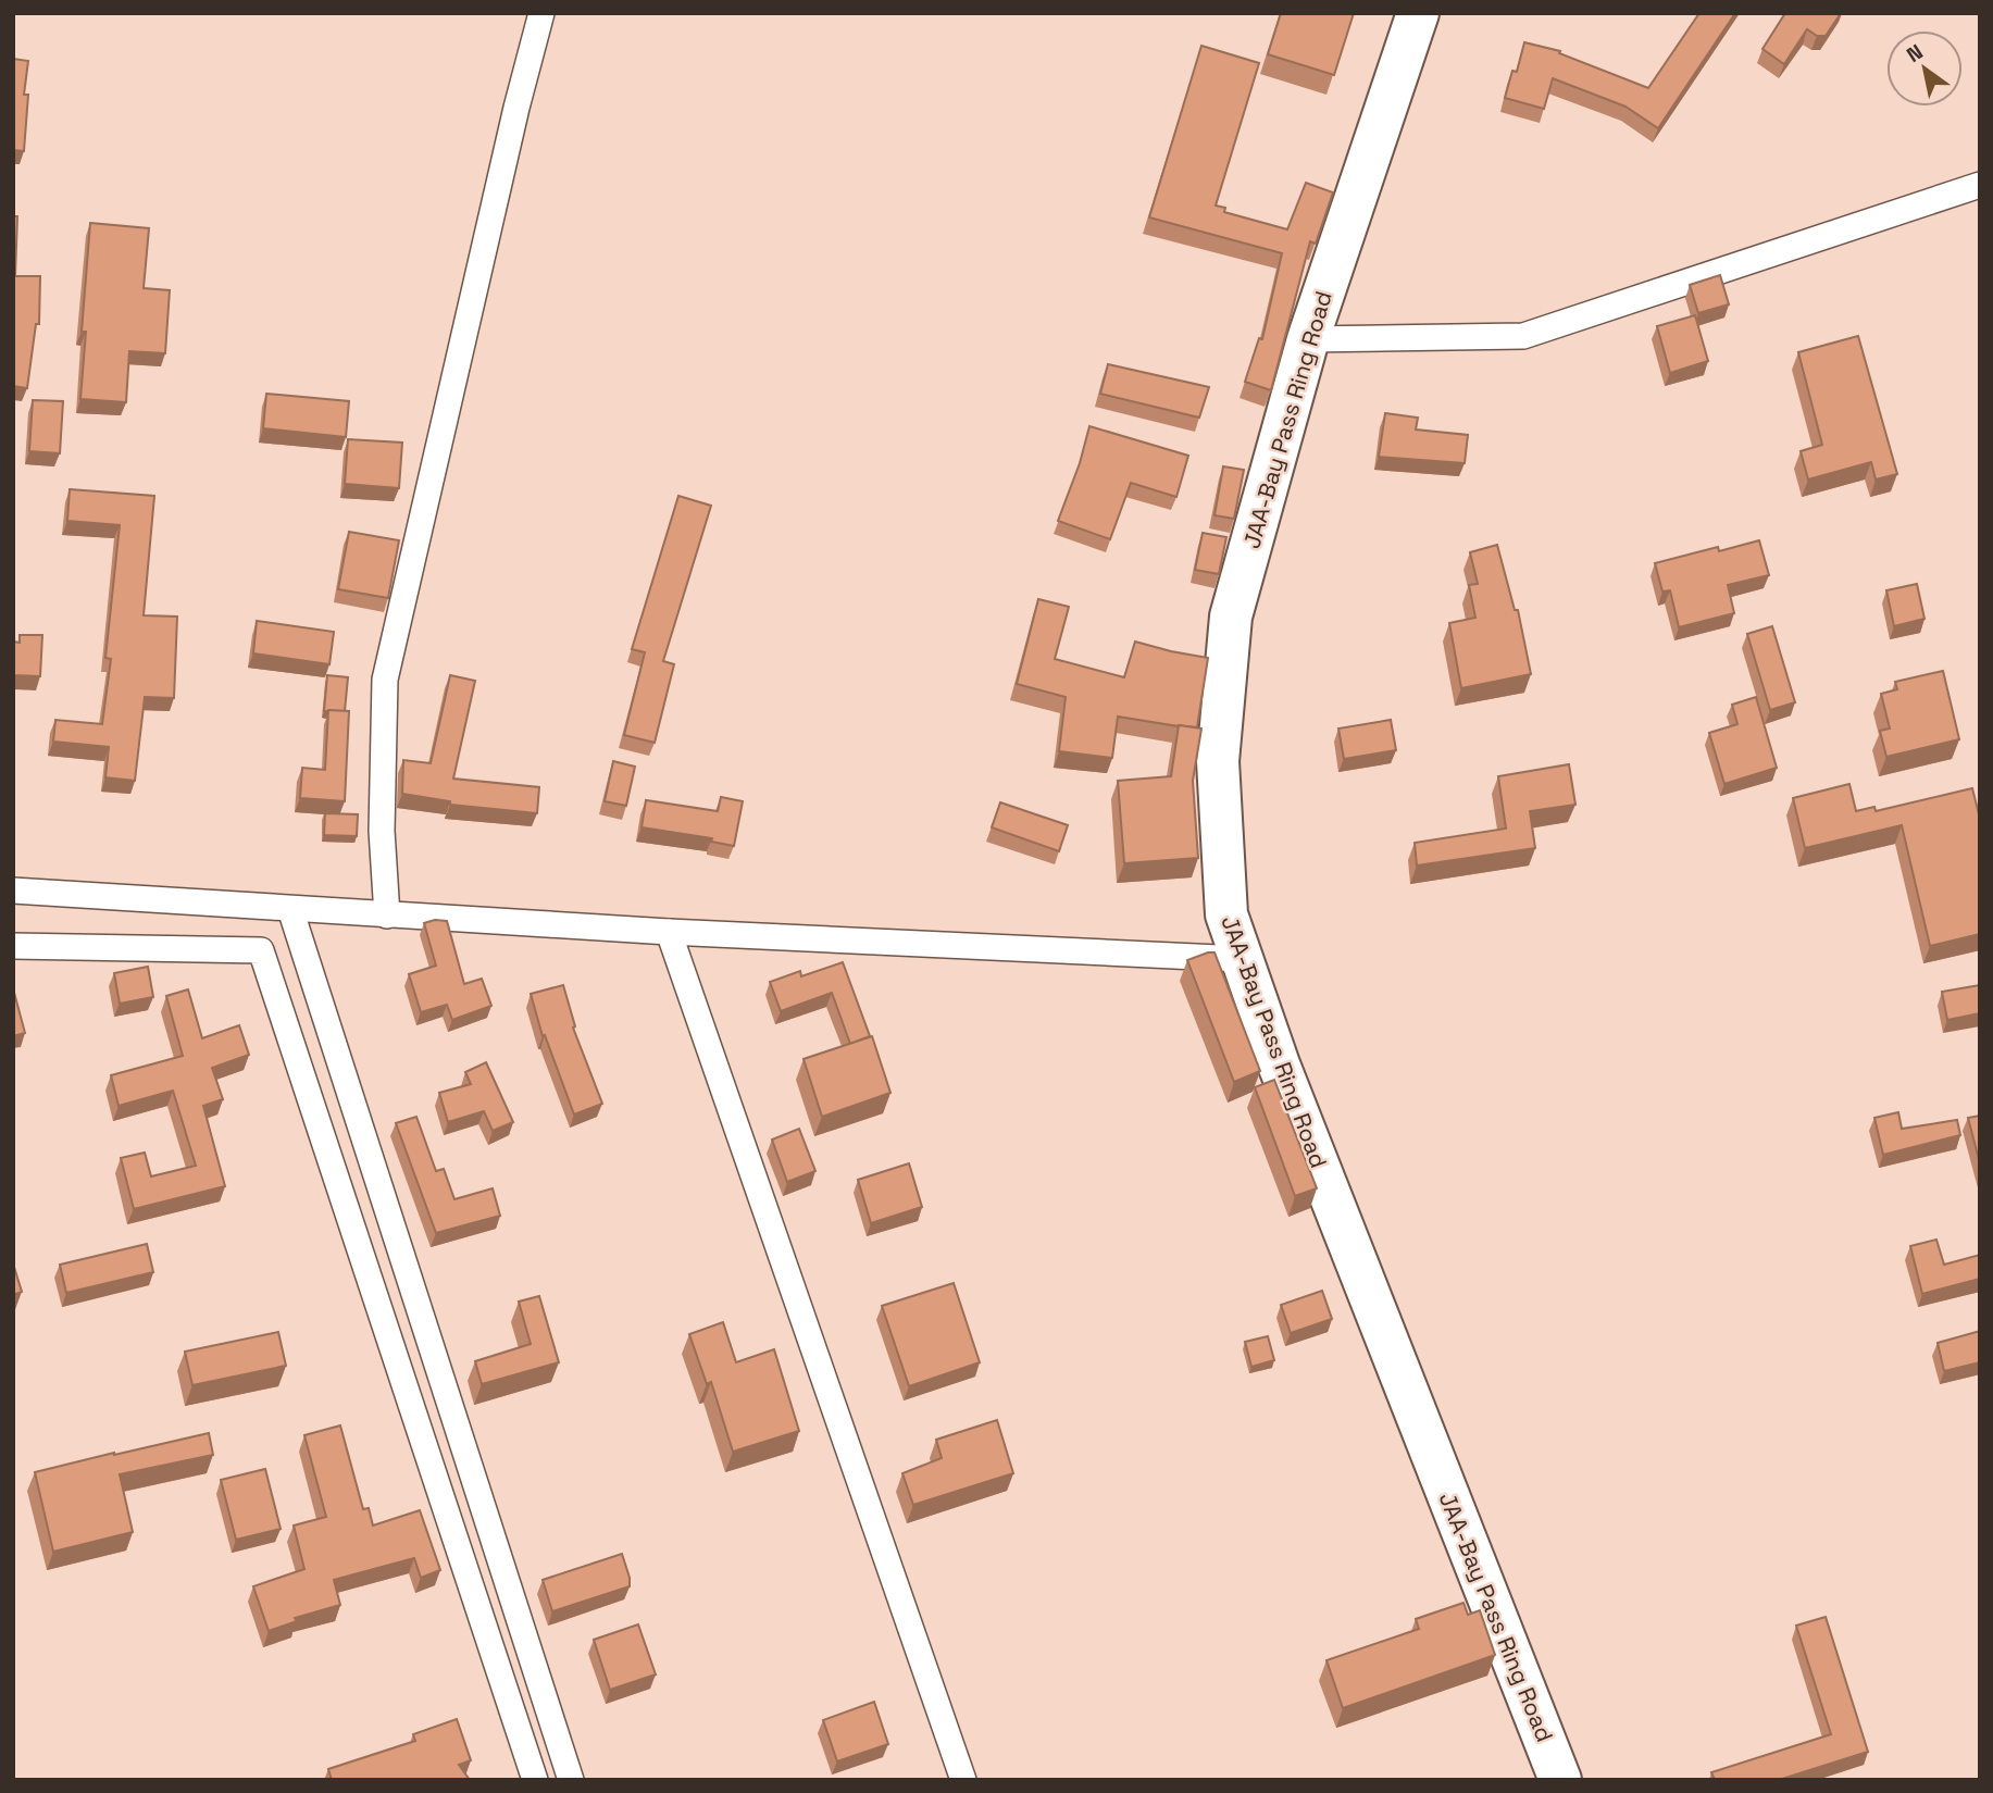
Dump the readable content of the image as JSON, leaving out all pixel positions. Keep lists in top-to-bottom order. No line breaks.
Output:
{"streets":{"highway":["JAA-Bay Pass Ring Road"]},"north":"top left"}
